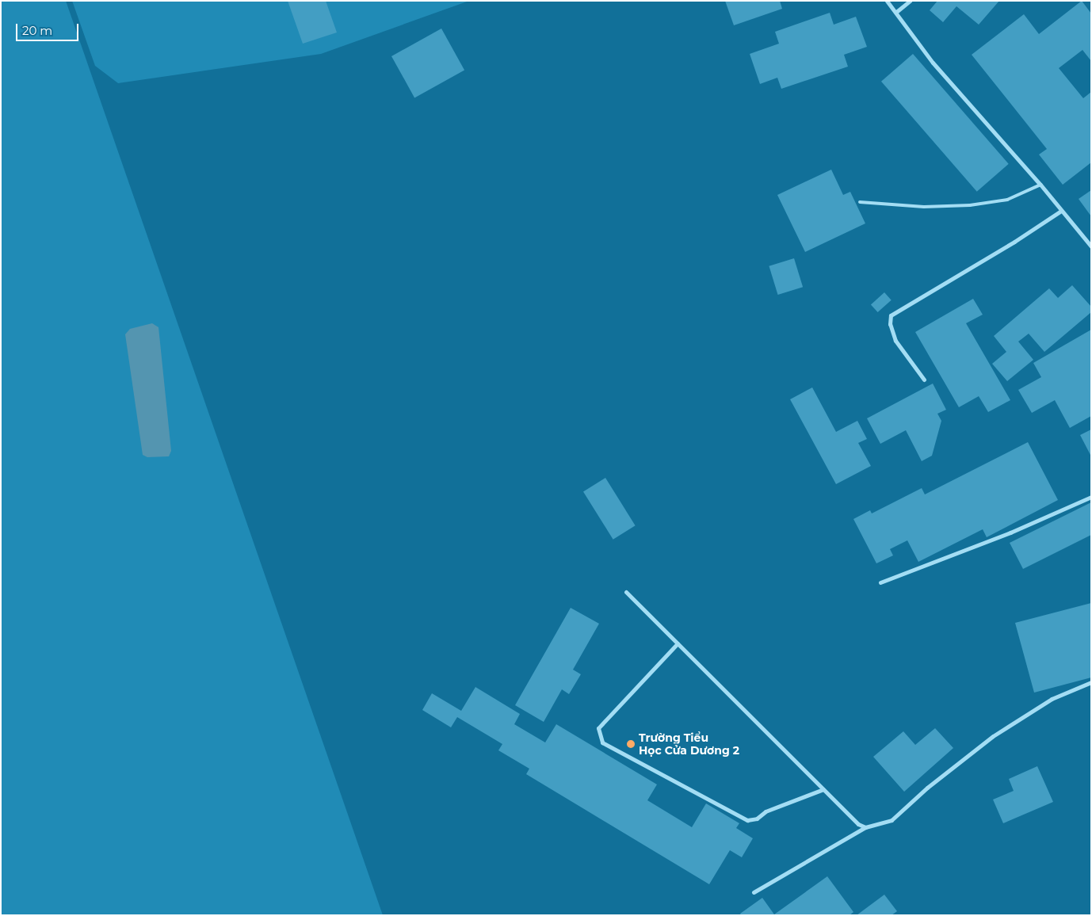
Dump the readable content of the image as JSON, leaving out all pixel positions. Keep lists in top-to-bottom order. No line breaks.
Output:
{"places":["Trường Tiểu Học Cửa Dương 2"],"scale_bar":"20 m"}
